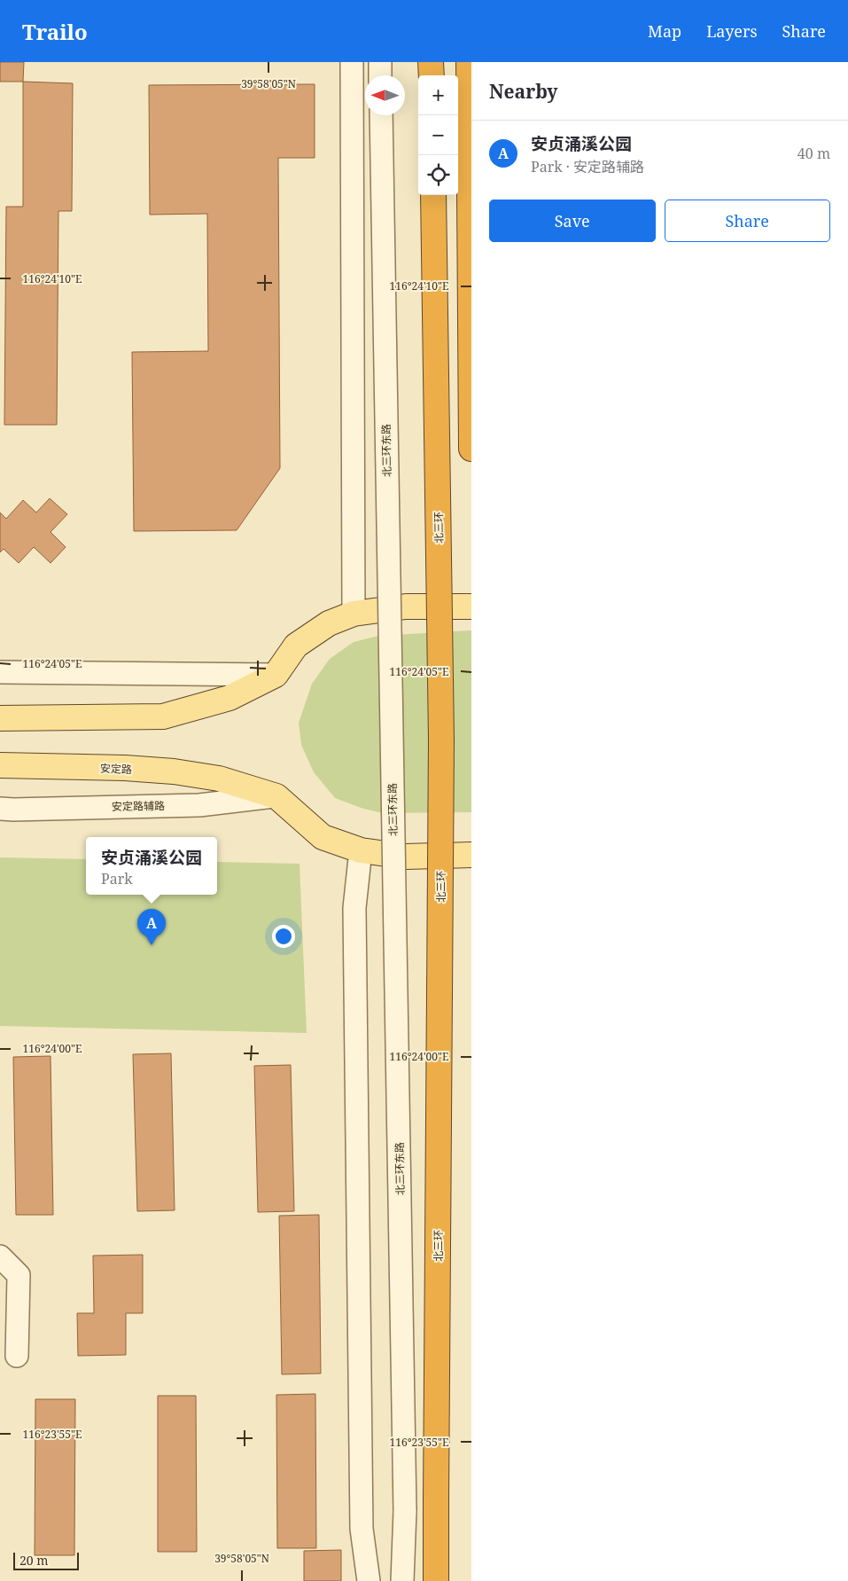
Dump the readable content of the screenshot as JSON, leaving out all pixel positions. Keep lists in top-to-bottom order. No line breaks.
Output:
{"streets":{"highway":["北三环"],"main road":["安定路"],"street":["北三环东路","安定路辅路"]},"crossings":[["安定路","安定路辅路"]],"scale_bar":"20 m","north":"left","page":{"header":"Trailo","nav":["Map","Layers","Share"],"heading":"Nearby","map_buttons":["+","−"],"list":[{"mark":"A","name":"安贞涌溪公园","note":"Park · 安定路辅路","value":"40 m"}],"buttons":["Save","Share"],"popup":["安贞涌溪公园","Park"],"pins":"A","scale":"20 m"},"coordinates":["39°58'05\"N","116°24'10\"E","116°24'05\"E","116°24'00\"E","116°23'55\"E"]}
